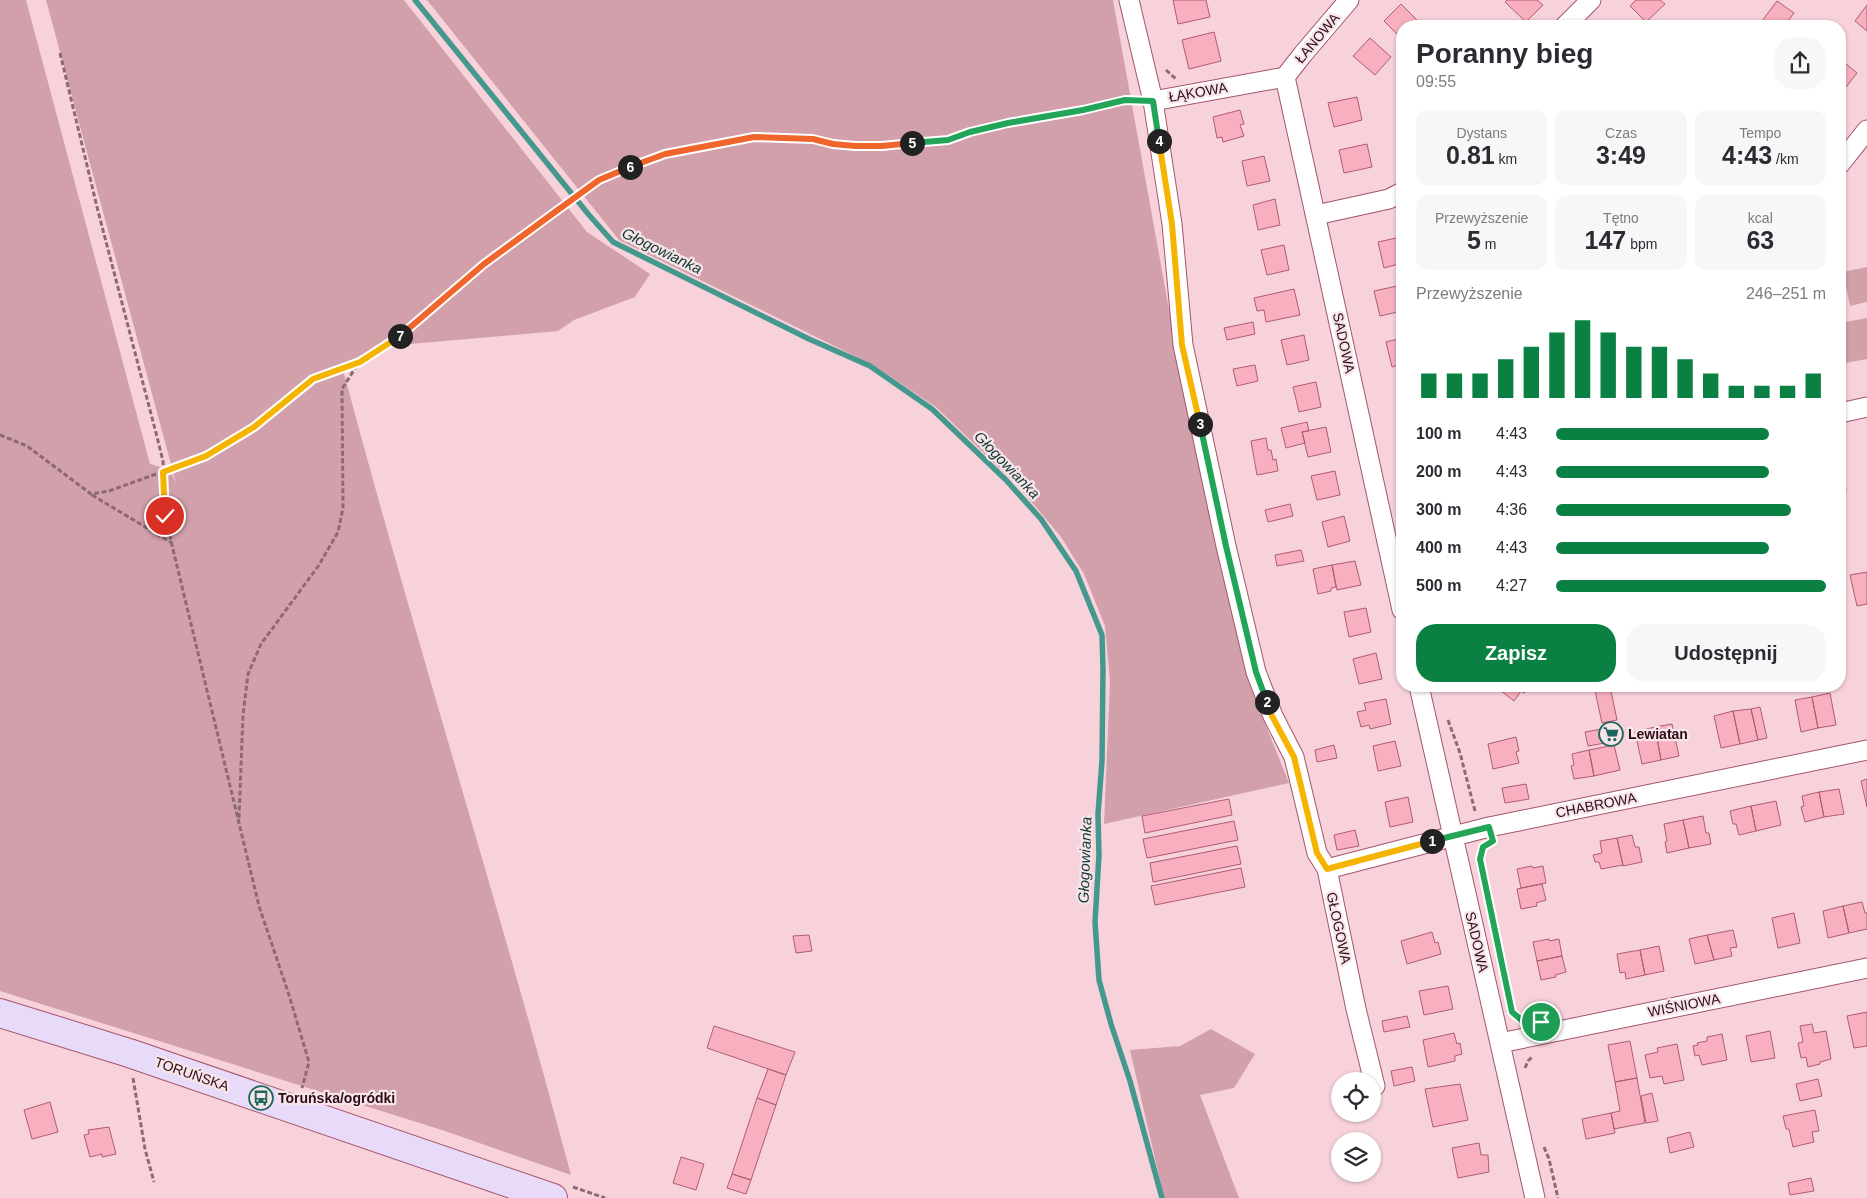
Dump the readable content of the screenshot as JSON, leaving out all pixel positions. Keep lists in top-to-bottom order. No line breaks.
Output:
{"streets":{"street":["ŁANOWA","ŁĄKOWA","SADOWA","CHABROWA","GŁOGOWA","WIŚNIOWA","TORUŃSKA"]},"crossings":[["ŁANOWA","ŁĄKOWA"],["ŁANOWA","SADOWA"],["ŁĄKOWA","SADOWA"],["ŁĄKOWA","GŁOGOWA"],["SADOWA","CHABROWA"],["SADOWA","WIŚNIOWA"],["CHABROWA","GŁOGOWA"]],"water":["Głogowianka"],"places":{"supermarket":["Lewiatan"],"bus stop":["Toruńska/ogródki"]},"page":{"heading":["Poranny bieg","09:55"],"stats":[["Dystans","0.81 km"],["Czas","3:49"],["Tempo","4:43 /km"],["Przewyższenie","5 m"],["Tętno","147 bpm"],["kcal","63"]],"pins":["4","5","6","7","3","2","1"],"chart":["Przewyższenie","246–251 m"],"list":[{"name":"100 m","note":"4:43"},{"name":"200 m","note":"4:43"},{"name":"300 m","note":"4:36"},{"name":"400 m","note":"4:43"},{"name":"500 m","note":"4:27"}],"buttons":["Zapisz","Udostępnij"]}}
